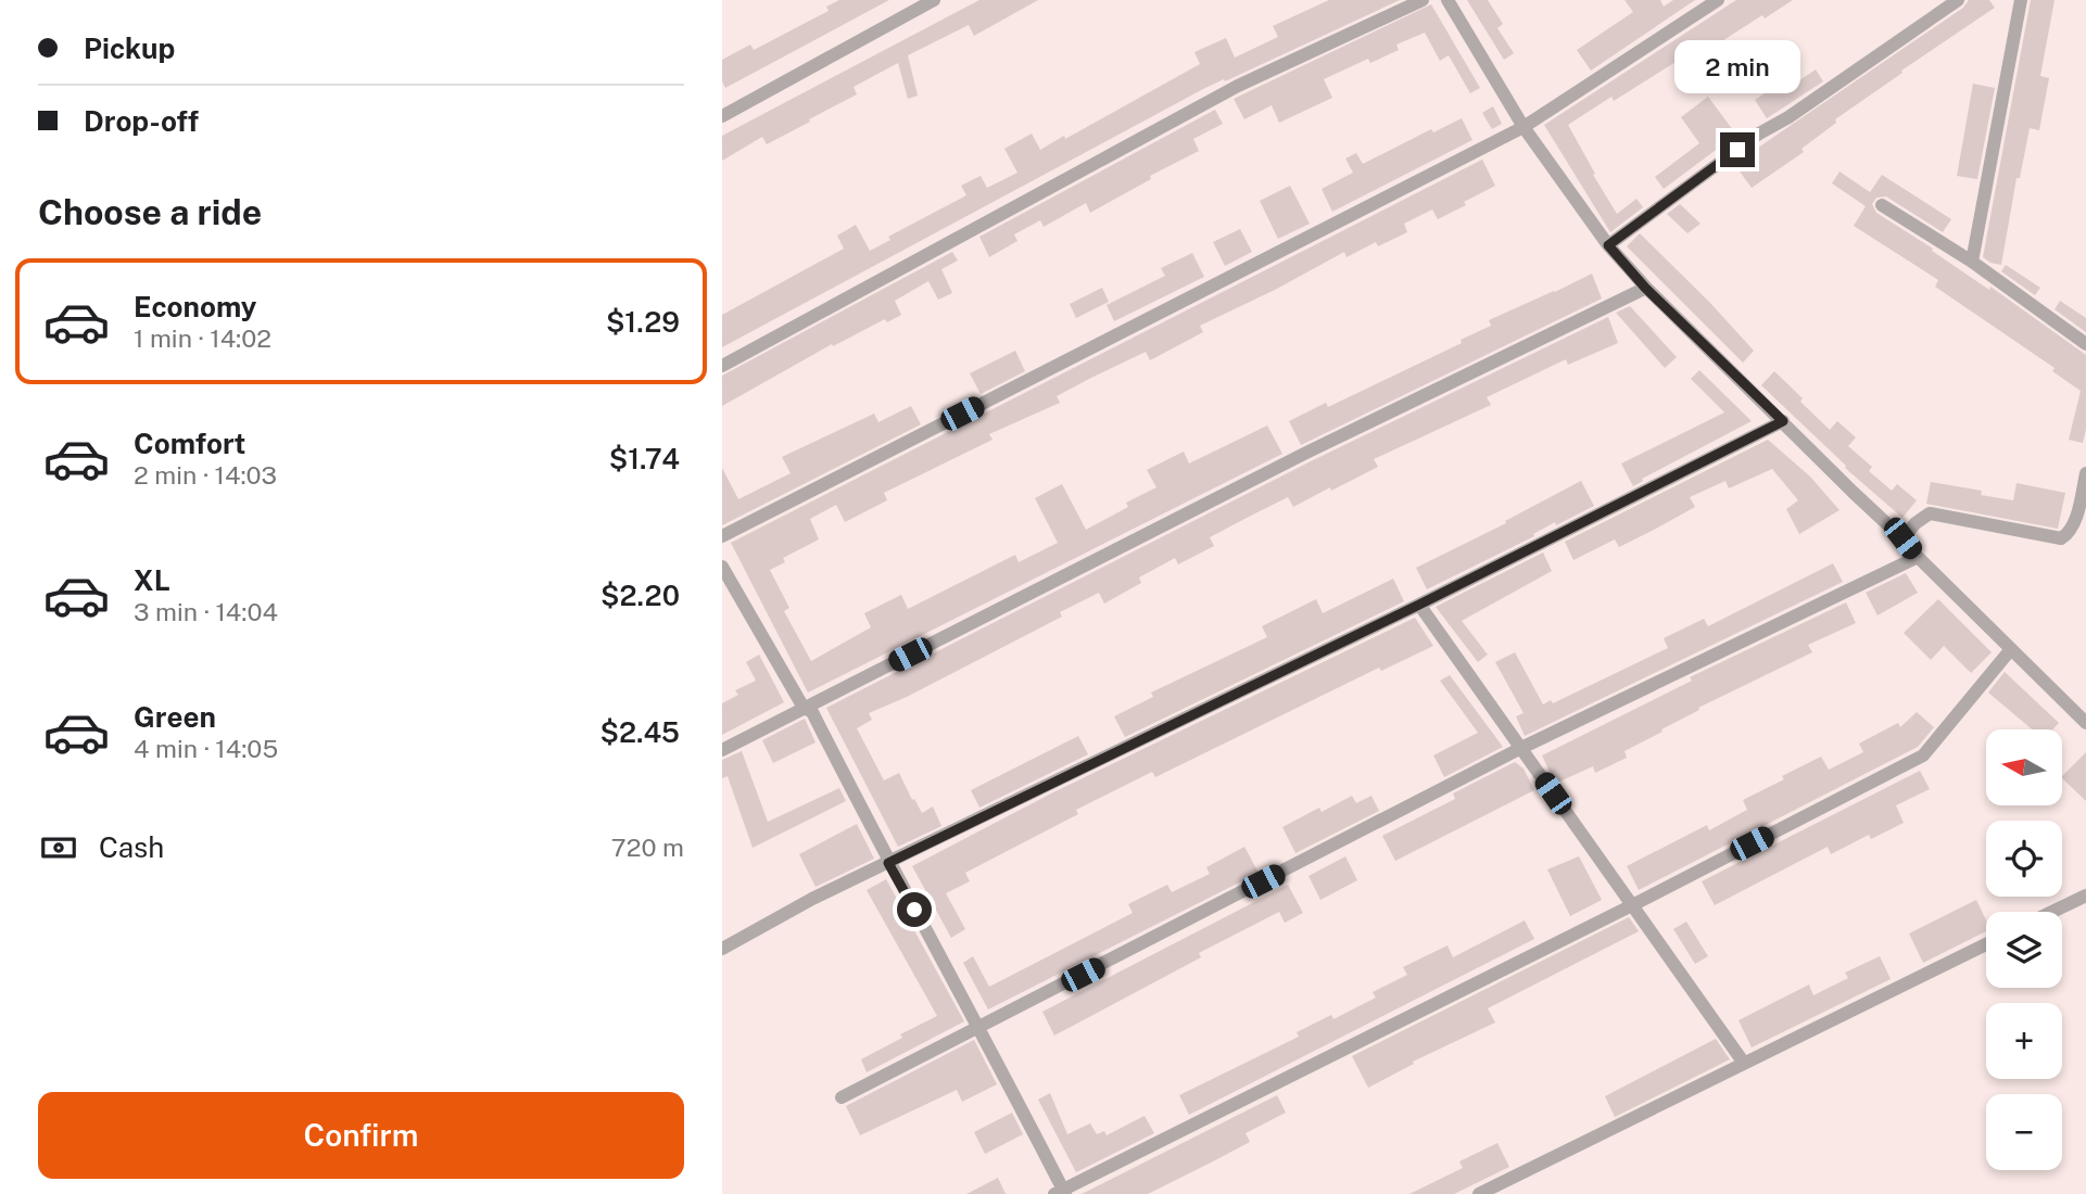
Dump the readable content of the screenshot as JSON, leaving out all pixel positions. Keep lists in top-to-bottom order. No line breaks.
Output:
{"north":"left","page":{"banner":["Pickup","Drop-off"],"bubble":"2 min","heading":"Choose a ride","list":[{"name":"Economy","note":"1 min · 14:02","value":"$1.29"},{"name":"Comfort","note":"2 min · 14:03","value":"$1.74"},{"name":"XL","note":"3 min · 14:04","value":"$2.20"},{"name":"Green","note":"4 min · 14:05","value":"$2.45"}],"map_buttons":["+","−"],"pay":["Cash","720 m"],"buttons":"Confirm"}}
